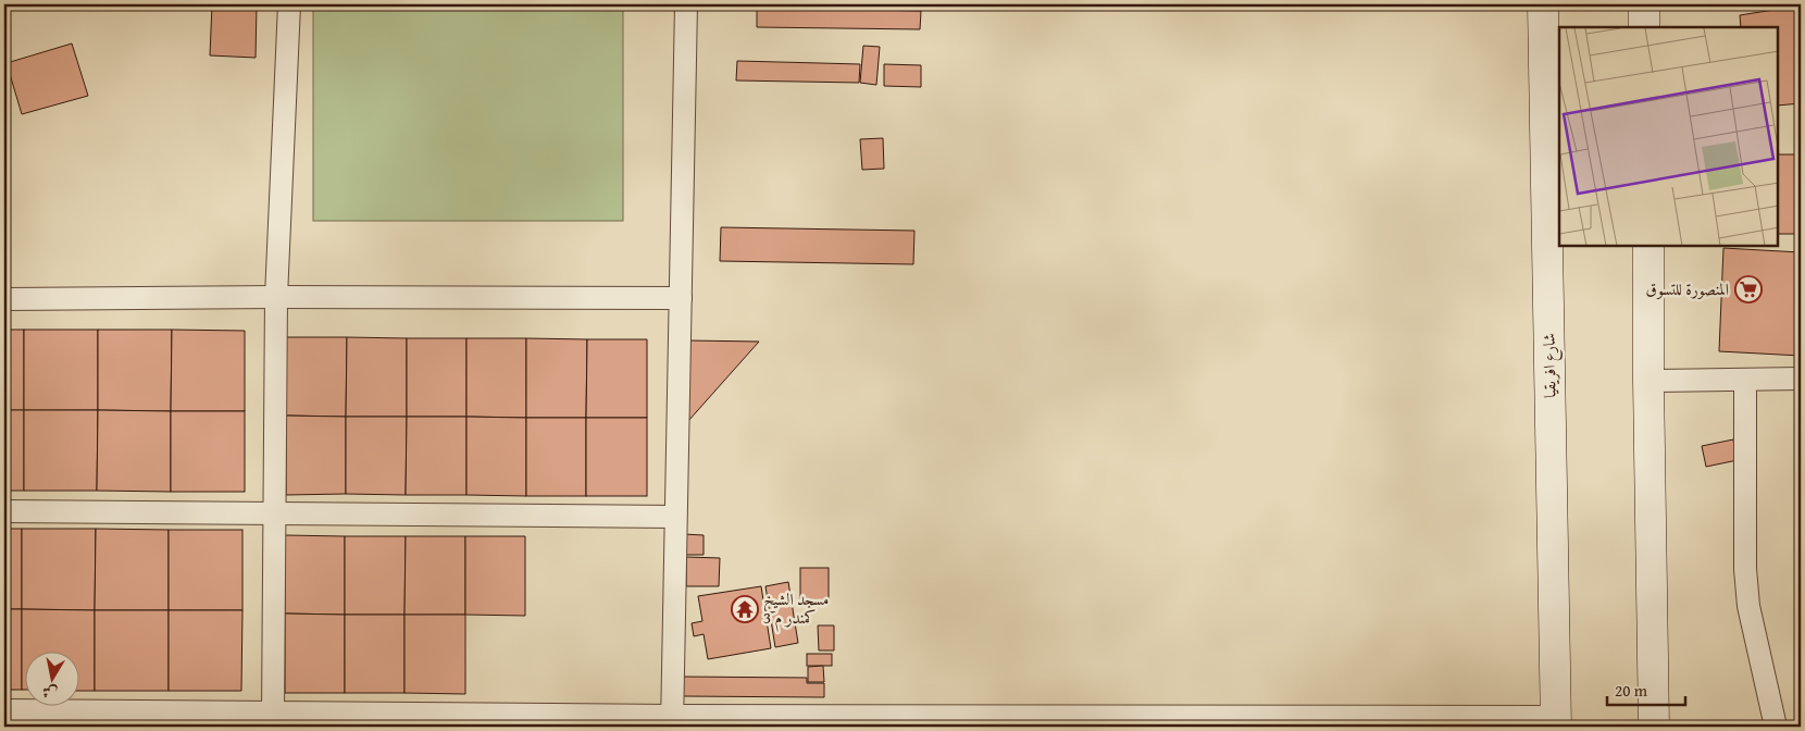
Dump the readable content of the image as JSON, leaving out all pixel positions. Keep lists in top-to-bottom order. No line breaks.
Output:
{"streets":{"street":["شارع افريقيا"]},"places":{"supermarket":["المنصورة للتسوق"],"temple":["مسجد الشيخ كمندر م 3"]},"scale_bar":"20 m","north":"bottom"}
